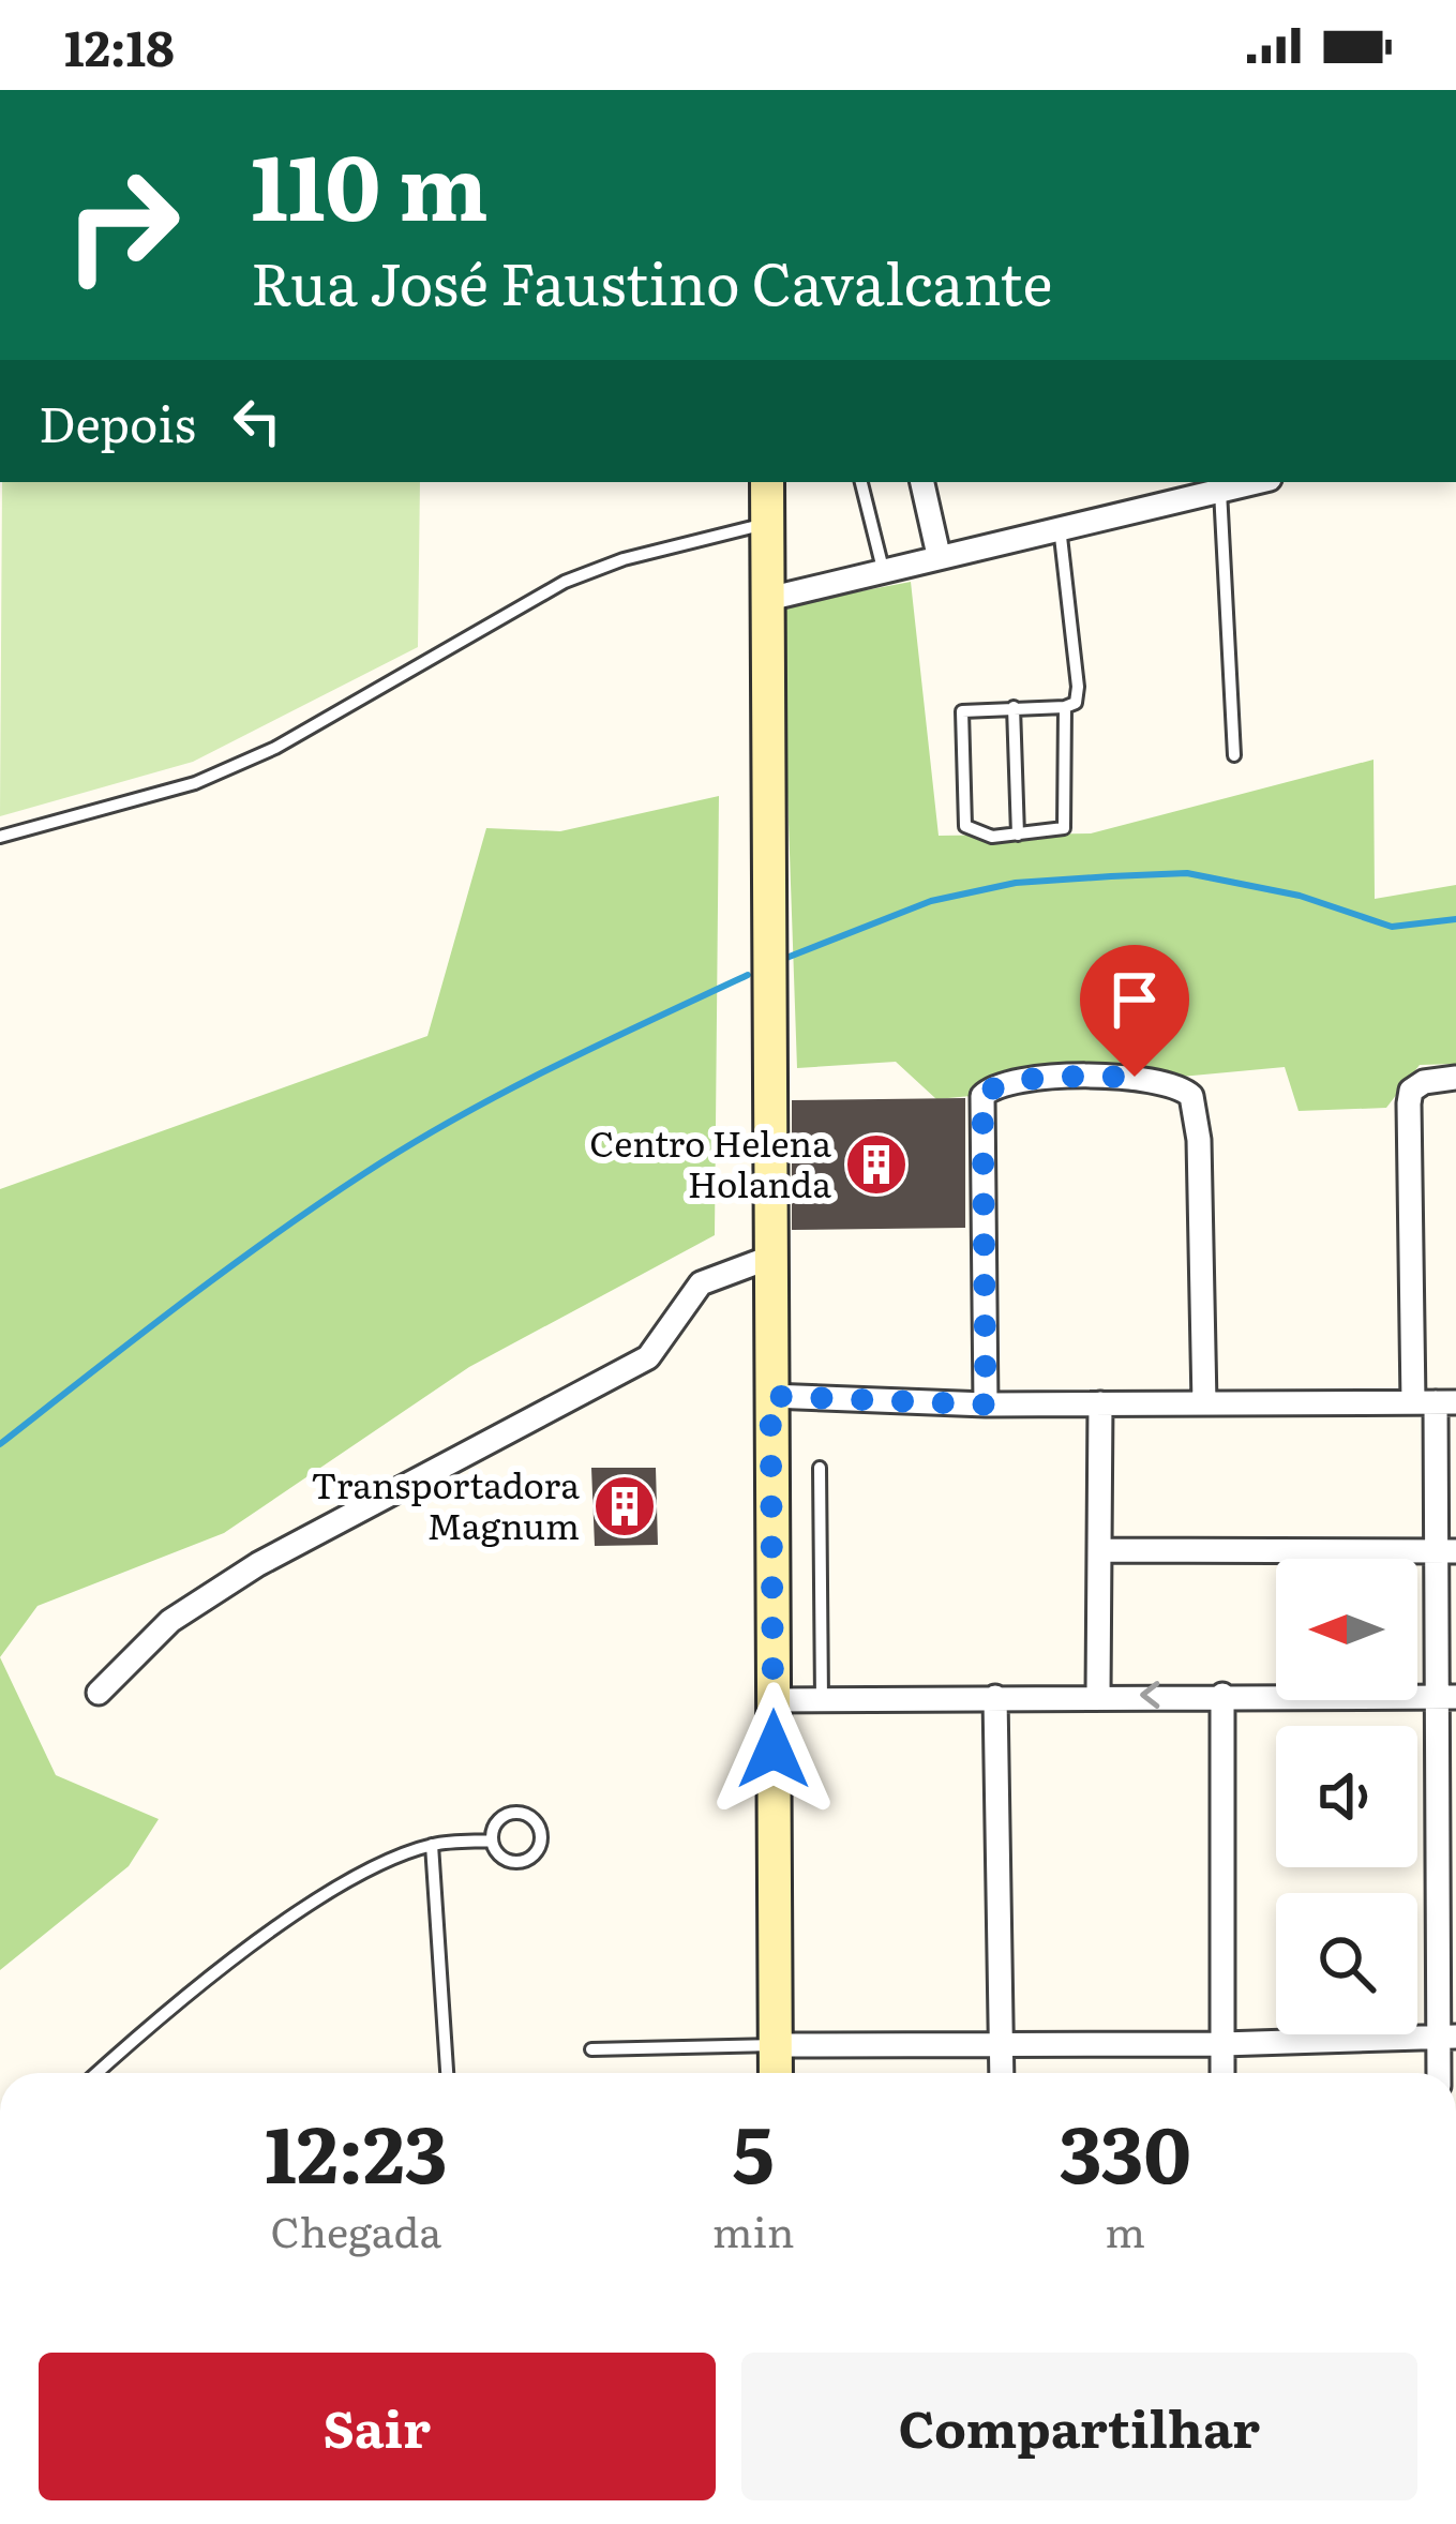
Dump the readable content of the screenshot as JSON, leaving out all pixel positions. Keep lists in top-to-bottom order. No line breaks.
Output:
{"places":{"building":["Centro Helena Holanda","Transportadora Magnum"]},"north":"left","page":{"status":"12:18","turn":["110 m","Rua José Faustino Cavalcante"],"then":"Depois","eta":["12:23","Chegada","5","min","330","m"],"buttons":["Sair","Compartilhar"]}}
